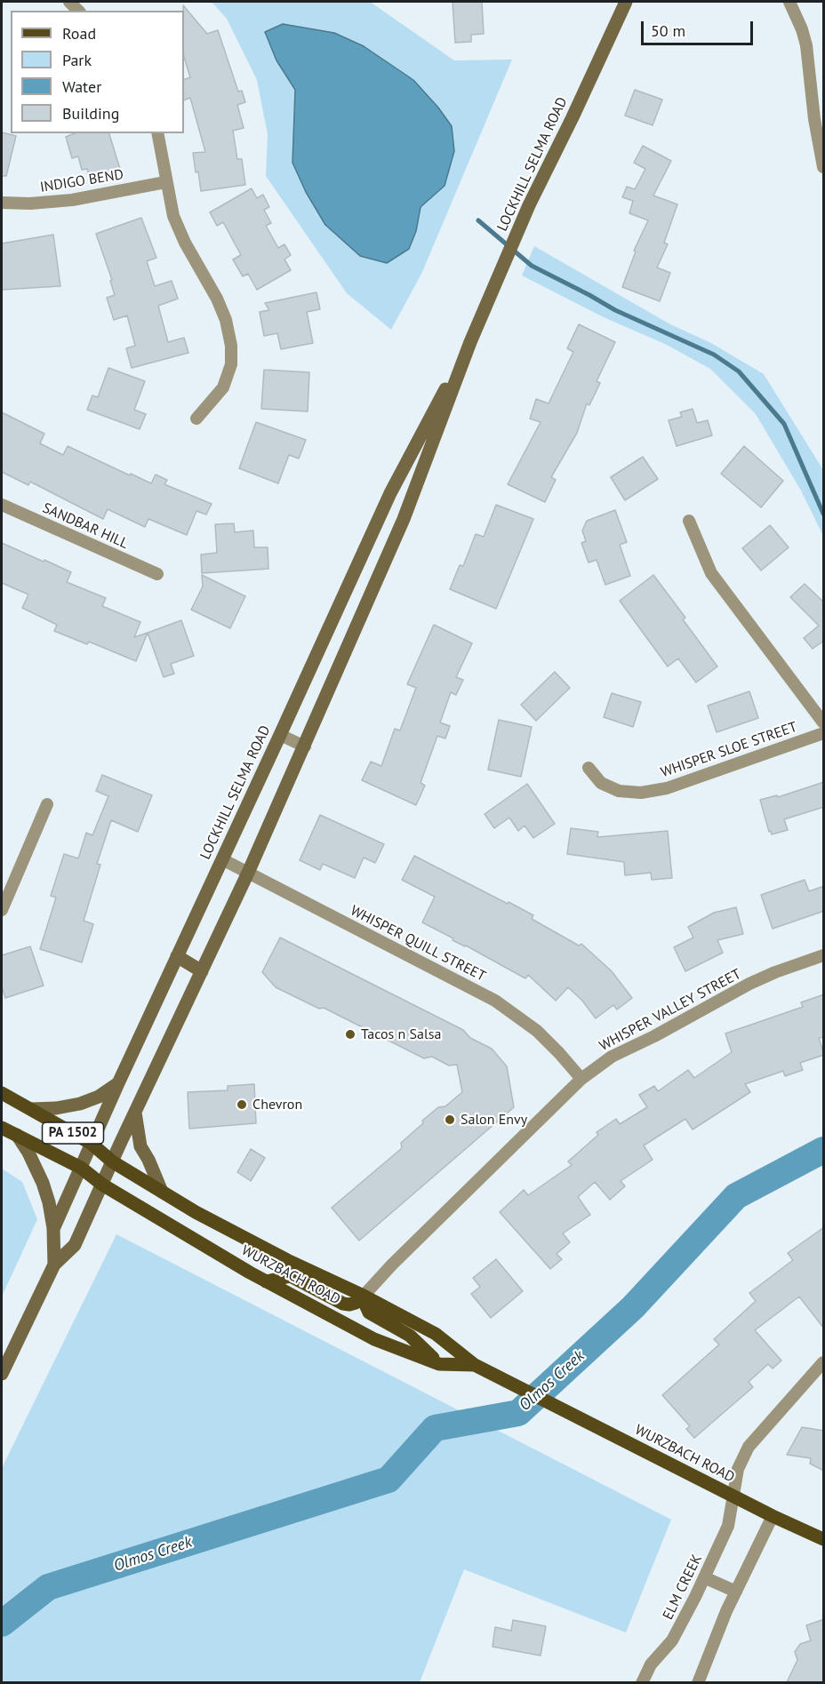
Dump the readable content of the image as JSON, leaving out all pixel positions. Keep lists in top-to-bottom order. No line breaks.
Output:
{"streets":{"main road":["LOCKHILL SELMA ROAD","PA 1502","WURZBACH ROAD"],"street":["INDIGO BEND","SANDBAR HILL","WHISPER SLOE STREET","WHISPER QUILL STREET","WHISPER VALLEY STREET","ELM CREEK"]},"crossings":[["LOCKHILL SELMA ROAD","WHISPER QUILL STREET"],["LOCKHILL SELMA ROAD","PA 1502"],["LOCKHILL SELMA ROAD","WURZBACH ROAD"],["WHISPER QUILL STREET","WHISPER VALLEY STREET"],["WHISPER VALLEY STREET","WURZBACH ROAD"],["PA 1502","WURZBACH ROAD"],["WURZBACH ROAD","ELM CREEK"]],"water":["Olmos Creek"],"places":["Tacos n Salsa","Chevron","Salon Envy"],"legend":["Road","Park","Water","Building"],"scale_bar":"50 m"}
